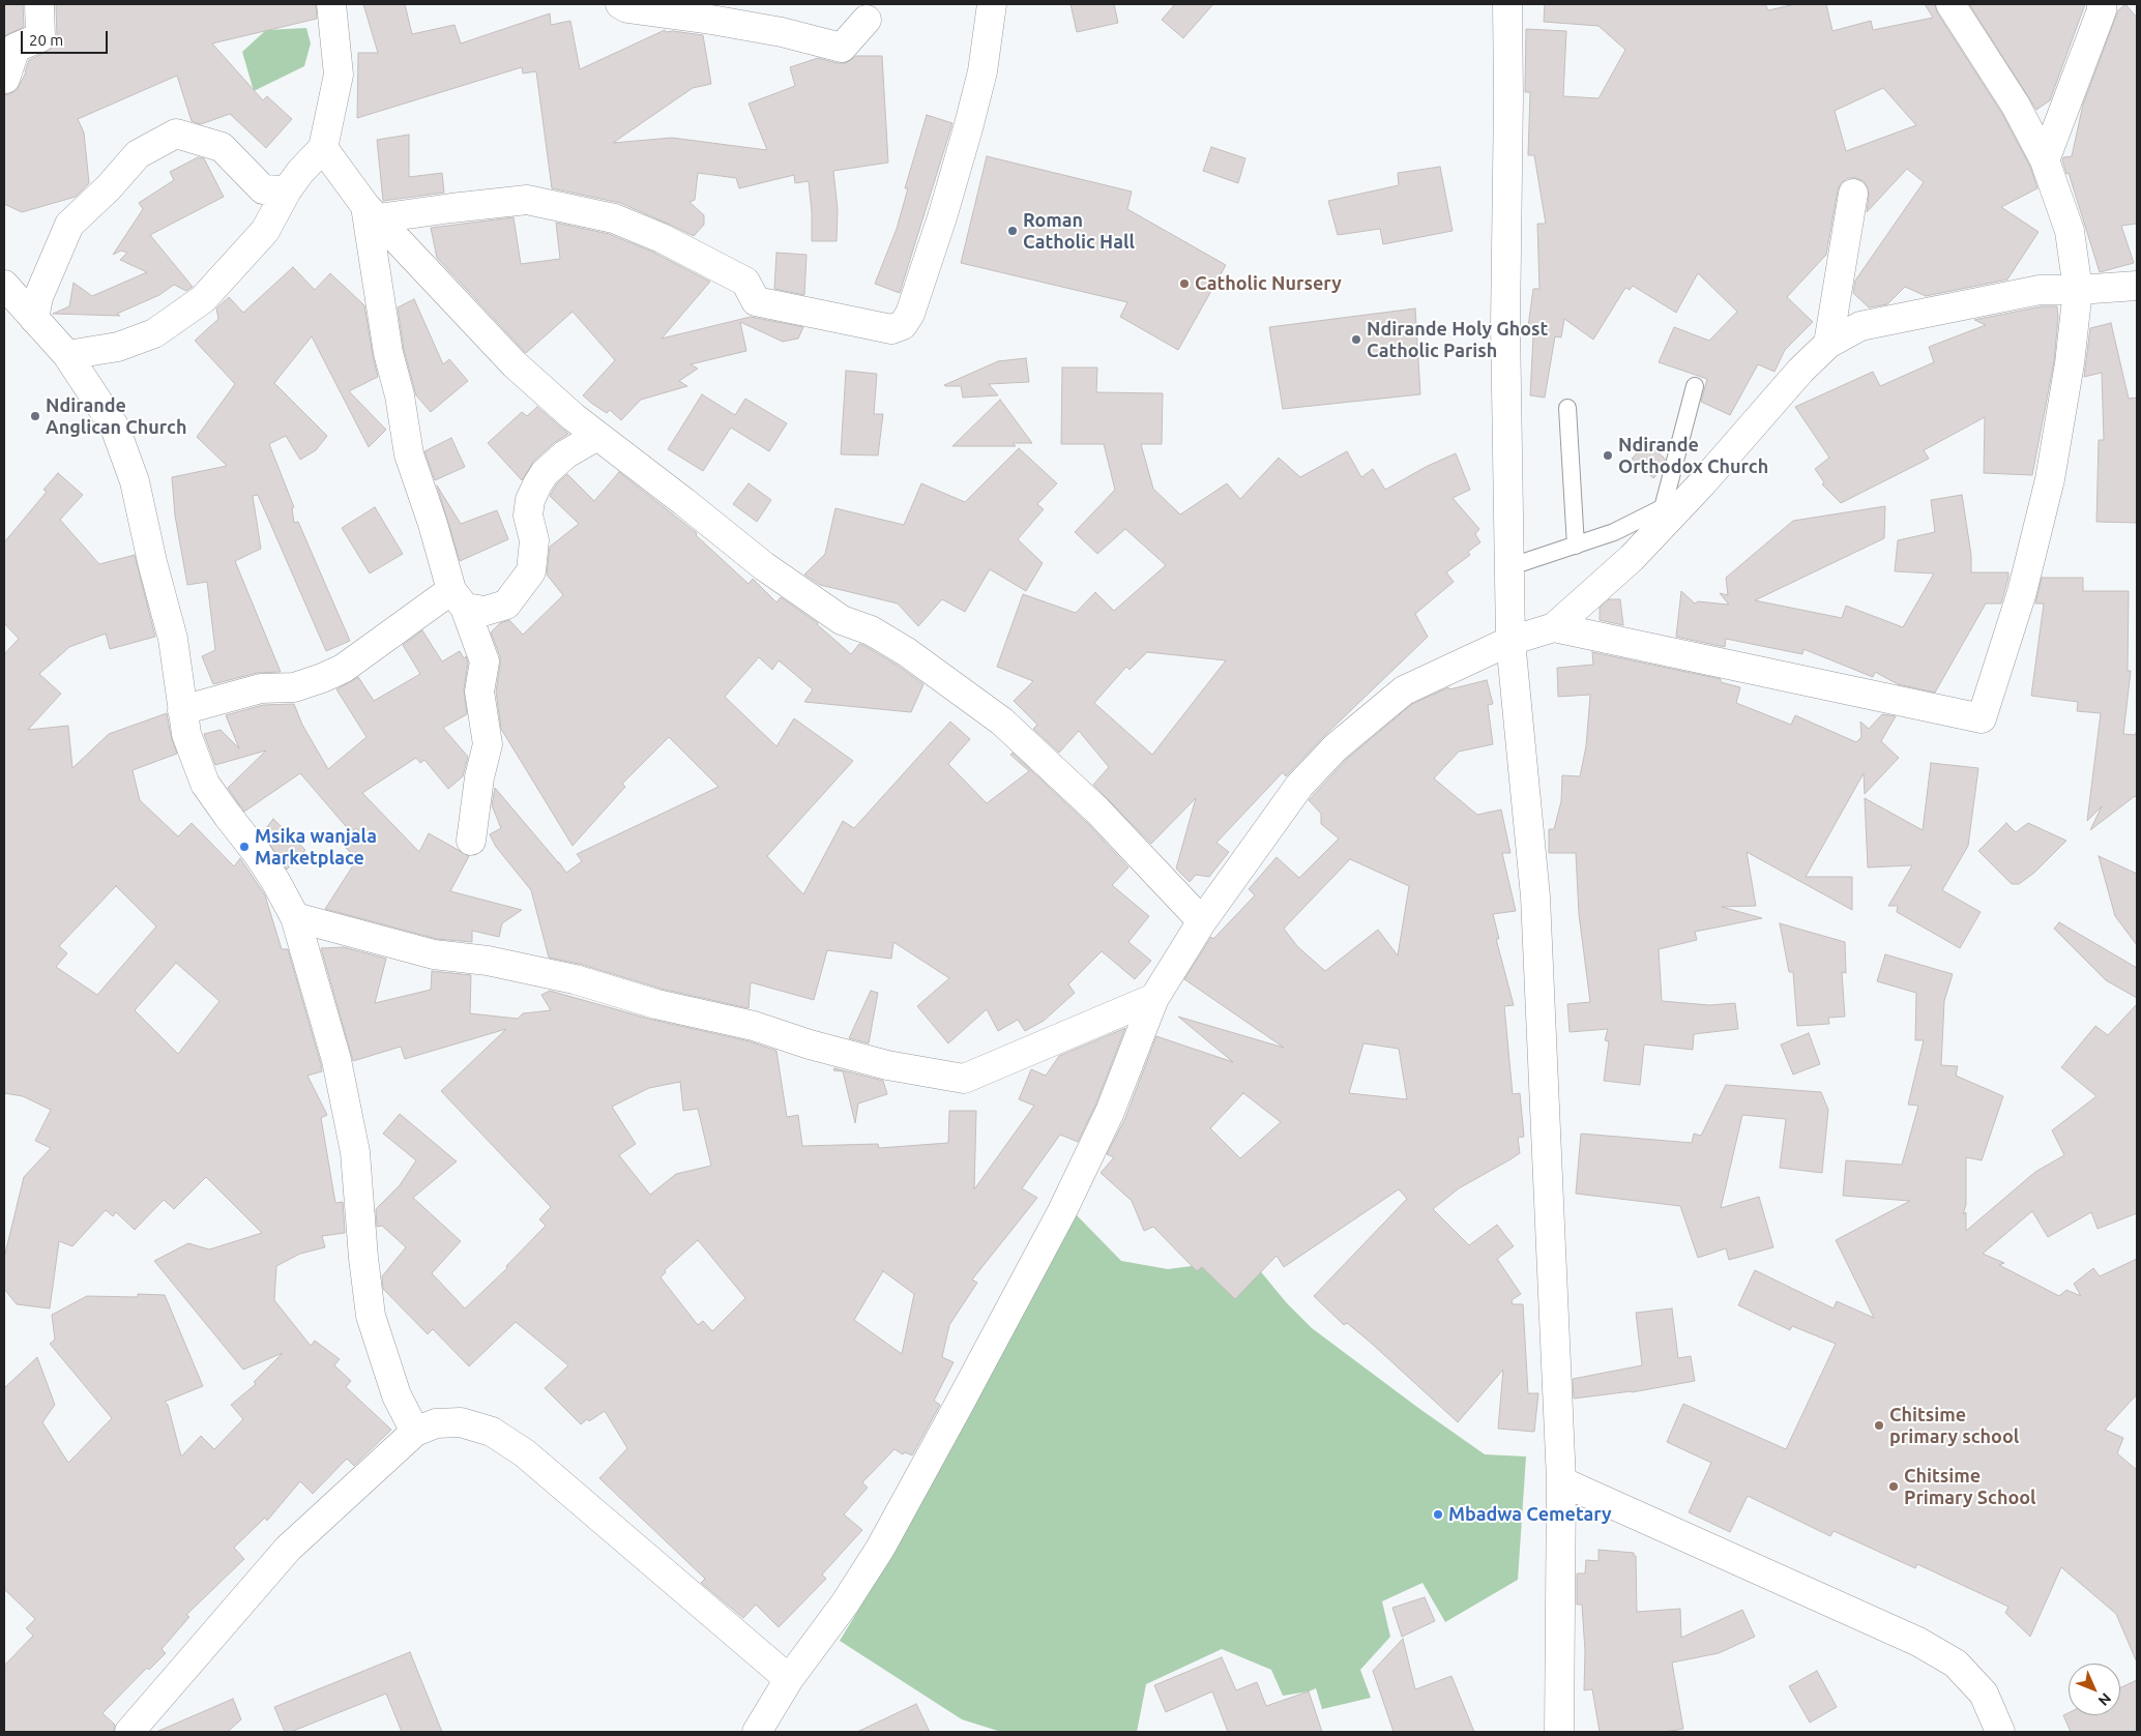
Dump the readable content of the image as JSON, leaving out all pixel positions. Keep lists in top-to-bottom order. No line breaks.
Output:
{"places":["Roman Catholic Hall","Catholic Nursery","Ndirande Holy Ghost Catholic Parish","Ndirande Anglican Church","Ndirande Orthodox Church","Msika wanjala Marketplace","Chitsime primary school","Chitsime Primary School","Mbadwa Cemetary"],"scale_bar":"20 m","north":"bottom right"}
